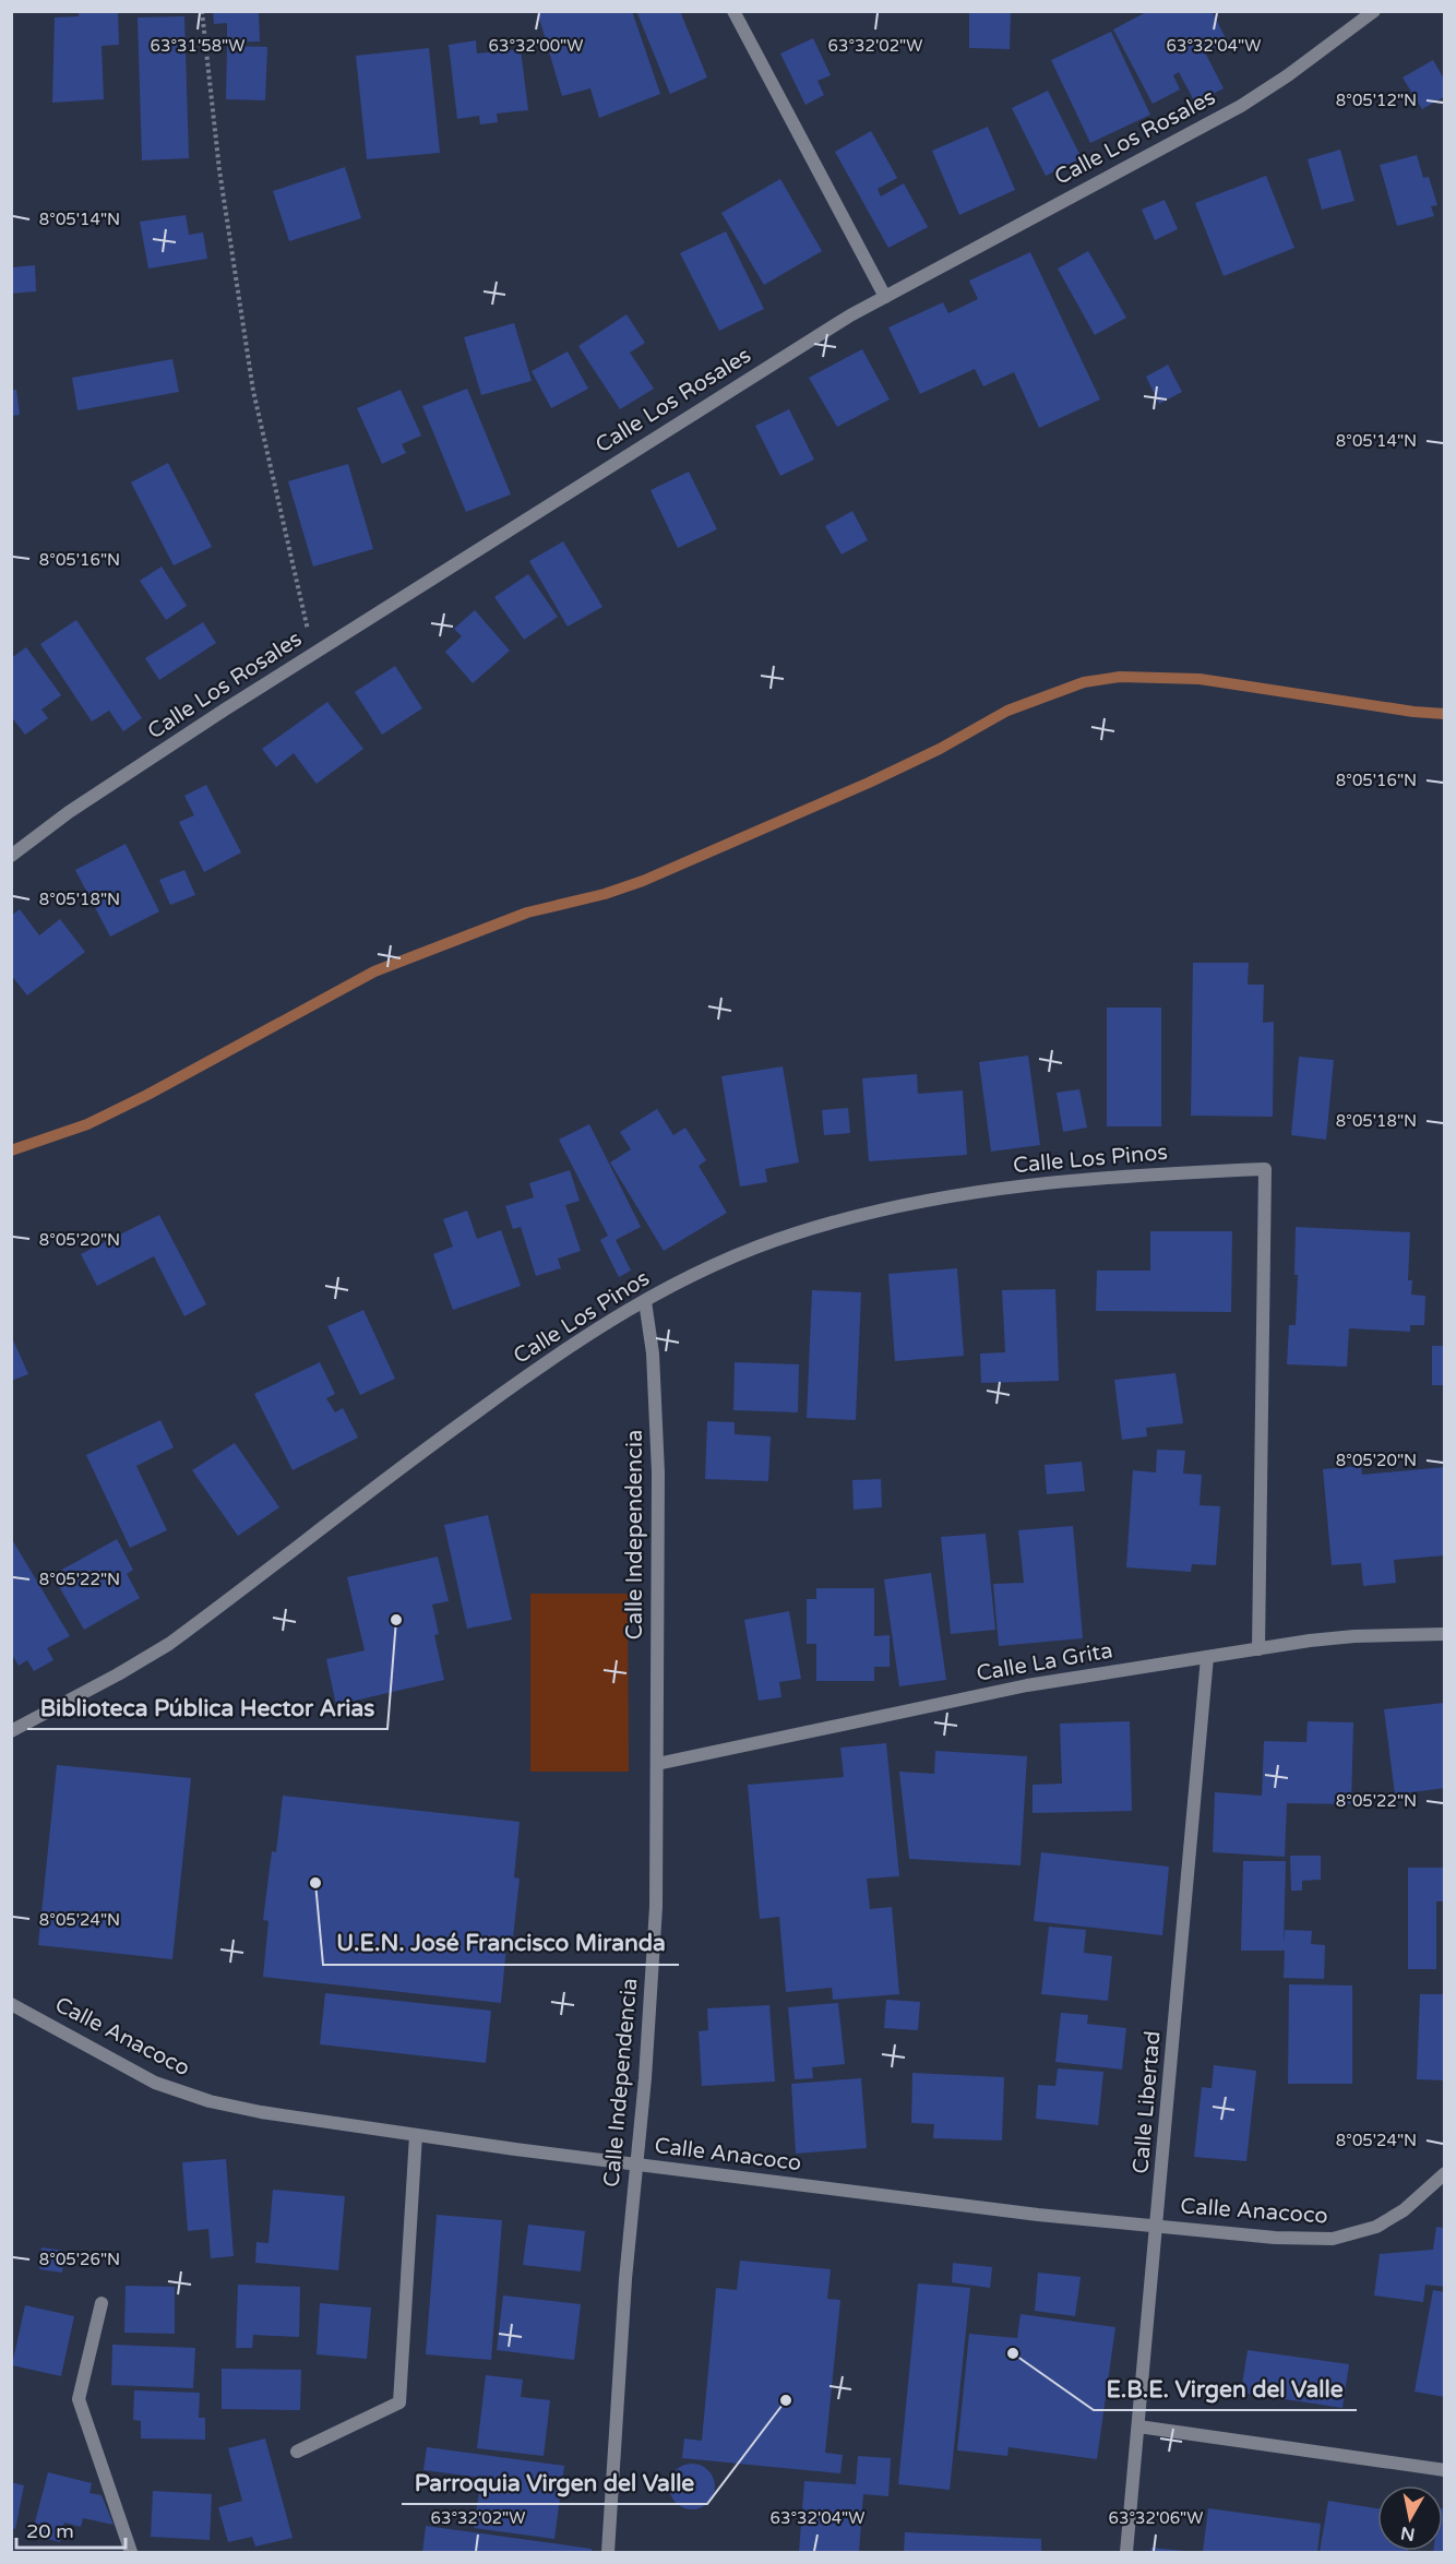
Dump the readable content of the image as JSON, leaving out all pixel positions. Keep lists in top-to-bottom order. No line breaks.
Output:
{"streets":{"street":["Calle Los Rosales","Calle Los Pinos","Calle Independencia","Calle La Grita","Calle Anacoco","Calle Libertad"]},"crossings":[["Calle Los Pinos","Calle Independencia"],["Calle Los Pinos","Calle La Grita"],["Calle Independencia","Calle La Grita"],["Calle Independencia","Calle Anacoco"],["Calle La Grita","Calle Libertad"],["Calle Anacoco","Calle Libertad"]],"places":["Biblioteca Pública Hector Arias","U.E.N. José Francisco Miranda","E.B.E. Virgen del Valle","Parroquia Virgen del Valle"],"scale_bar":"20 m","north":"bottom","coordinates":["63°31'58\"W","63°32'00\"W","63°32'02\"W","63°32'04\"W","8°05'12\"N","8°05'14\"N","8°05'16\"N","8°05'18\"N","8°05'20\"N","8°05'22\"N","8°05'24\"N","8°05'26\"N","63°32'06\"W"]}
